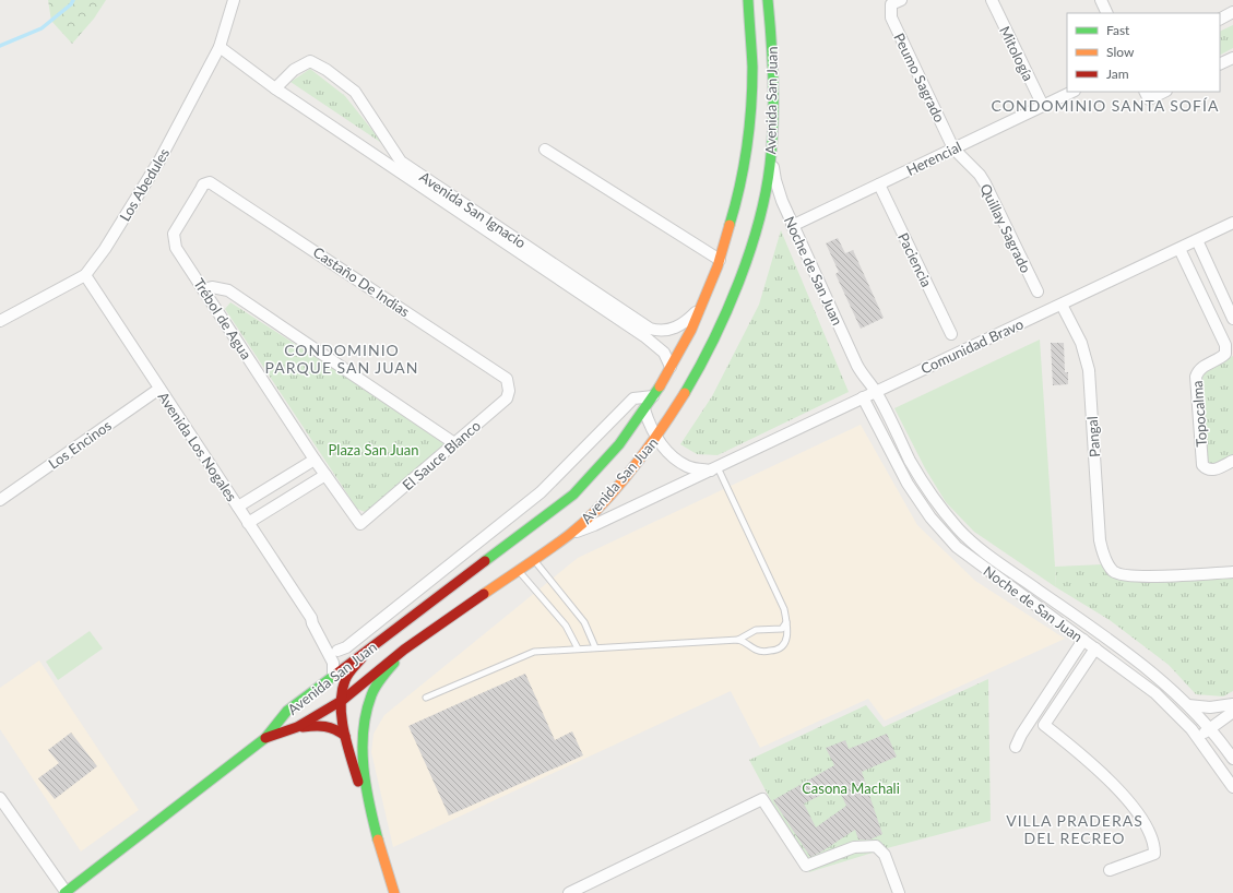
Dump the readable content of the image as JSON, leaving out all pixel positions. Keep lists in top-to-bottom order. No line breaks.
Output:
{"streets":{"main road":["Avenida San Juan"],"street":["Mitología","Peumo Sagrado","Herencial","Los Abedules","Avenida San Ignacio","Quillay Sagrado","Paciencia","Noche de San Juan","Castaño De Indias","Trébol de Agua","Comunidad Bravo","Topocalma","Pangal","Los Encinos","Avenida Los Nogales","El Sauce Blanco"]},"crossings":[["Mitología","Herencial"],["Peumo Sagrado","Herencial"],["Peumo Sagrado","Quillay Sagrado"],["Avenida San Juan","Avenida San Ignacio"],["Avenida San Juan","Noche de San Juan"],["Avenida San Juan","Comunidad Bravo"],["Avenida San Juan","Avenida Los Nogales"],["Herencial","Quillay Sagrado"],["Herencial","Paciencia"],["Herencial","Noche de San Juan"],["Los Abedules","Avenida San Ignacio"],["Los Abedules","Avenida Los Nogales"],["Noche de San Juan","Comunidad Bravo"],["Castaño De Indias","Trébol de Agua"],["Castaño De Indias","El Sauce Blanco"],["Trébol de Agua","El Sauce Blanco"],["Comunidad Bravo","Topocalma"],["Comunidad Bravo","Pangal"],["Los Encinos","Avenida Los Nogales"]],"districts":["CONDOMINIO SANTA SOFÍA","CONDOMINIO PARQUE SAN JUAN","VILLA PRADERAS DEL RECREO"],"parks":["Plaza San Juan","Casona Machali"],"legend":["Fast","Slow","Jam"]}
